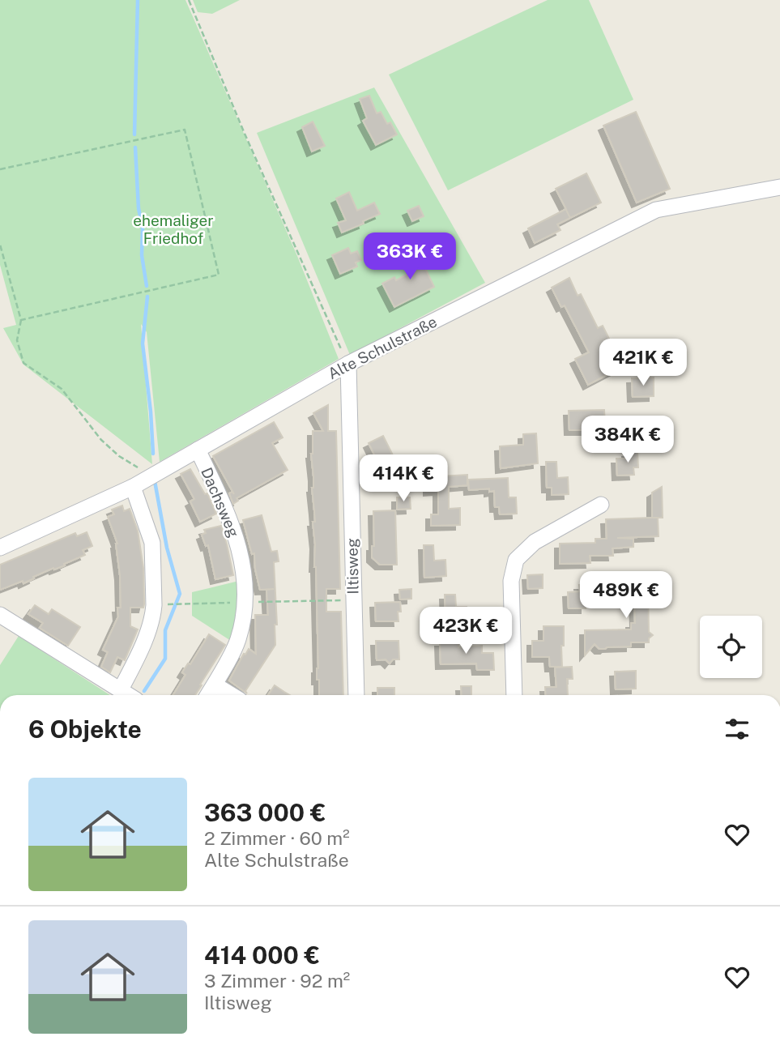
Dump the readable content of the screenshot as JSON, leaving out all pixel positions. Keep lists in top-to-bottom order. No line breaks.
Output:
{"streets":{"street":["Alte Schulstraße","Dachsweg","Iltisweg"]},"crossings":[["Alte Schulstraße","Dachsweg"],["Alte Schulstraße","Iltisweg"]],"parks":["ehemaliger Friedhof"],"page":{"price":["363K €","421K €","384K €","414K €","489K €","423K €"],"heading":"6 Objekte","list":[{"name":"363 000 €","note":"2 Zimmer · 60 m² · Alte Schulstraße"},{"name":"414 000 €","note":"3 Zimmer · 92 m² · Iltisweg"}]}}
